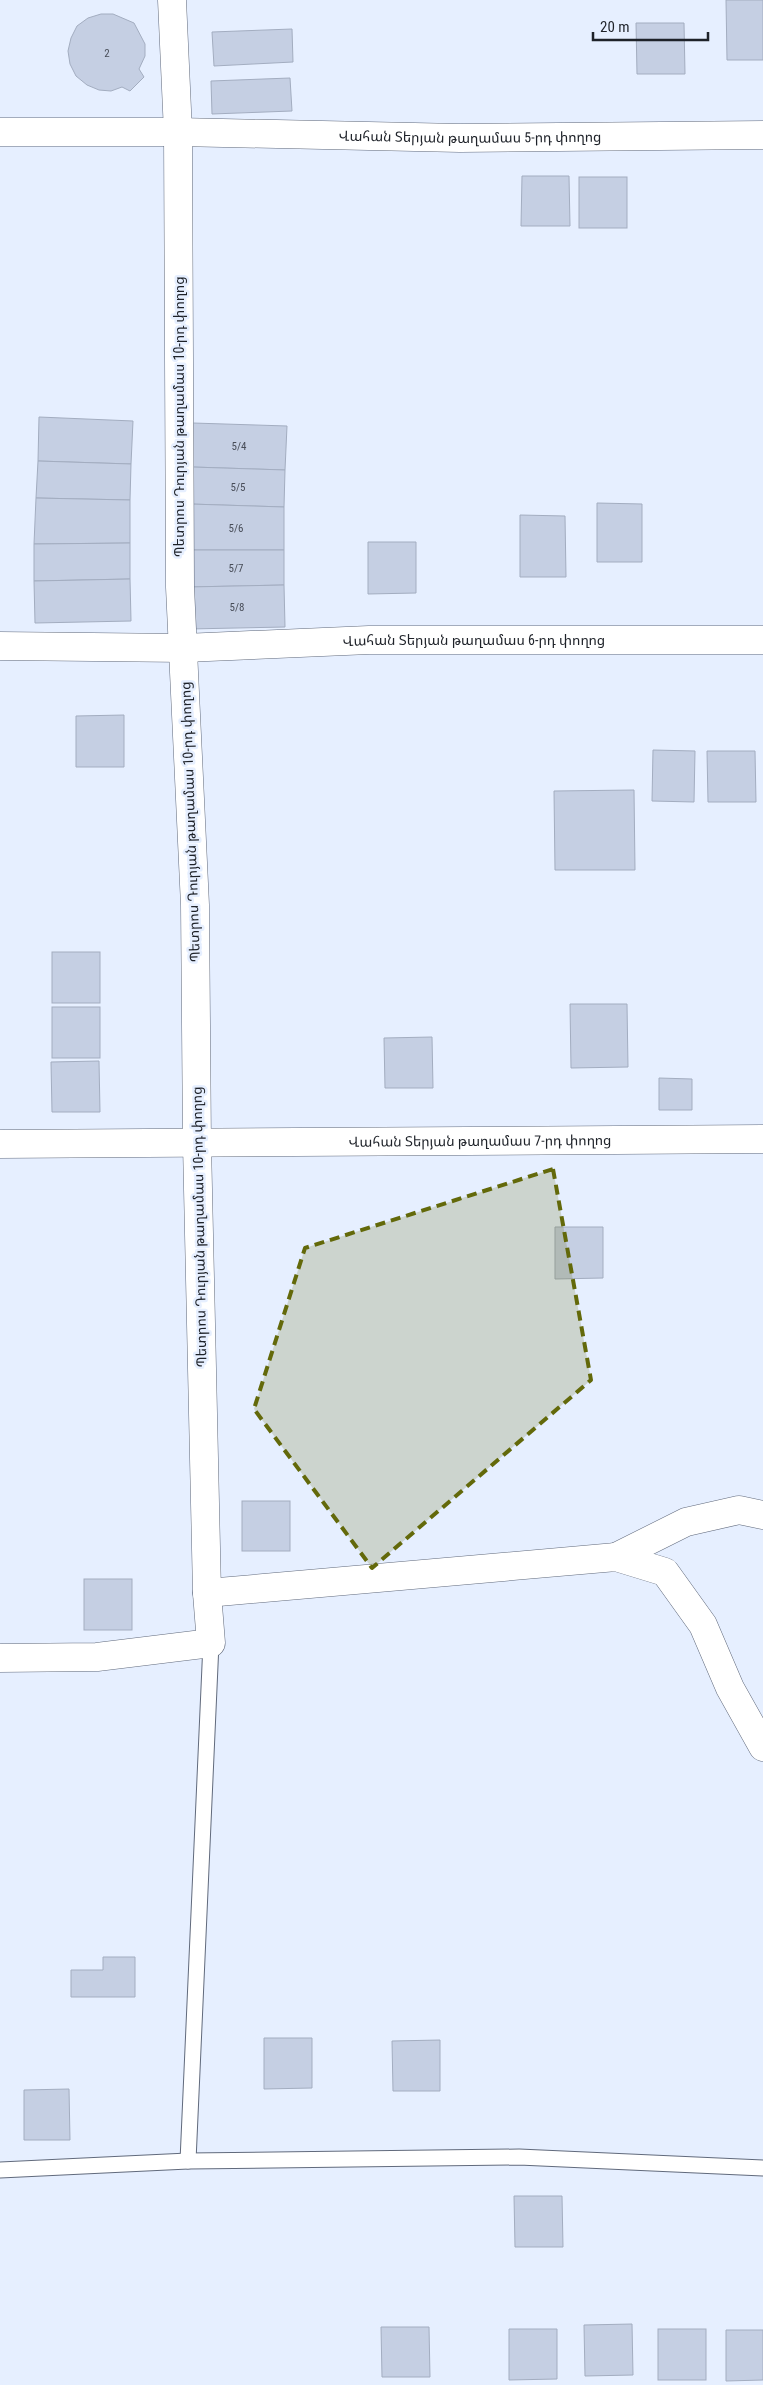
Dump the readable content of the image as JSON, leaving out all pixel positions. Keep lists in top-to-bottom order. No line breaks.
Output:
{"streets":{"street":["Վահան Տերյան թաղամաս 5-րդ փողոց","Պետրոս Դուրյան թաղամաս 10-րդ փողոց","Վահան Տերյան թաղամաս 6-րդ փողոց","Վահան Տերյան թաղամաս 7-րդ փողոց"]},"crossings":[["Վահան Տերյան թաղամաս 5-րդ փողոց","Պետրոս Դուրյան թաղամաս 10-րդ փողոց"],["Պետրոս Դուրյան թաղամաս 10-րդ փողոց","Վահան Տերյան թաղամաս 6-րդ փողոց"],["Պետրոս Դուրյան թաղամաս 10-րդ փողոց","Վահան Տերյան թաղամաս 7-րդ փողոց"]],"house_numbers":["2","5/4","5/5","5/6","5/7","5/8"],"scale_bar":"20 m"}
